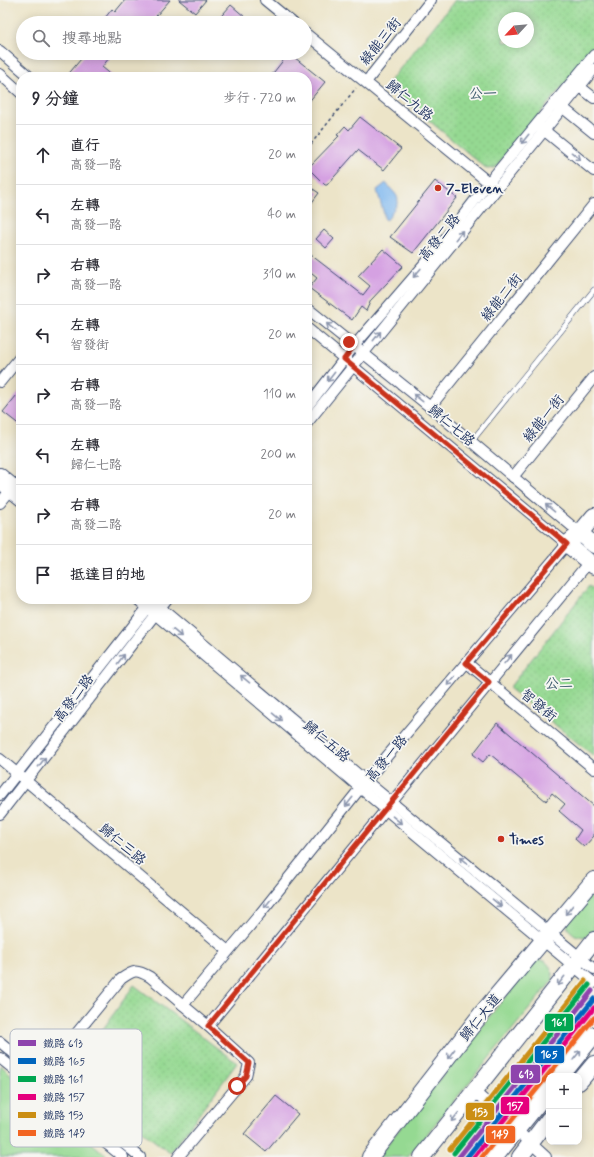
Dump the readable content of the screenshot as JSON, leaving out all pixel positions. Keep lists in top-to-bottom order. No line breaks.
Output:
{"streets":{"main road":["歸仁七路","高發一路","歸仁大道"],"street":["綠能三街","歸仁九路","高發二路","綠能二街","綠能一街","智發街","歸仁五路","歸仁三路"]},"crossings":[["綠能三街","歸仁九路"],["歸仁九路","高發二路"],["高發二路","歸仁七路"],["高發二路","歸仁五路"],["高發二路","歸仁三路"],["綠能二街","歸仁七路"],["綠能一街","歸仁七路"],["歸仁七路","高發一路"],["智發街","高發一路"],["歸仁五路","高發一路"],["歸仁五路","歸仁大道"],["高發一路","歸仁三路"]],"one_way":["高發一路"],"parks":["公一","公二"],"places":["7-Eleven","Times"],"lines":["rail line 153","rail line 161","rail line 613","rail line 165","rail line 157","rail line 149"],"legend":["鐵路 613","鐵路 165","鐵路 161","鐵路 157","鐵路 153","鐵路 149"],"north":"bottom left","page":{"search":"搜尋地點","heading":["9 分鐘","步行 · 720 m"],"list":[["直行","高發一路","20 m"],["左轉","高發一路","40 m"],["右轉","高發一路","310 m"],["左轉","智發街","20 m"],["右轉","高發一路","110 m"],["左轉","歸仁七路","200 m"],["右轉","高發二路","20 m"],"抵達目的地"],"map_buttons":["+","−"]}}
